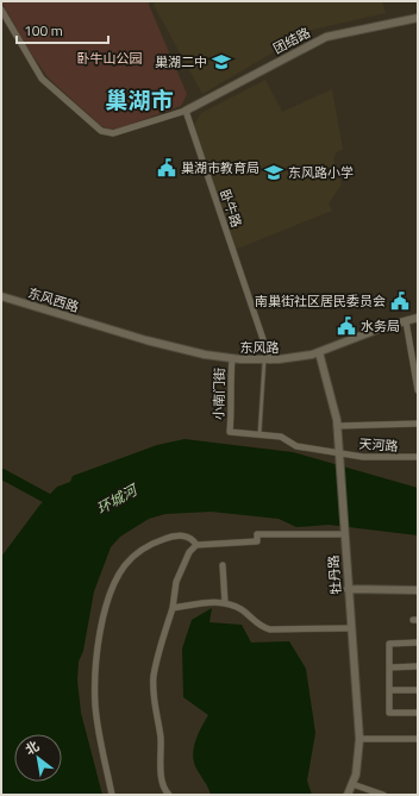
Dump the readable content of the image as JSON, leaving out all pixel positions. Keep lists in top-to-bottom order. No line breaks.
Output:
{"streets":{"street":["团结路","卧牛路","东风西路","东风路","小南门街","天河路","牡丹路"]},"crossings":[["团结路","卧牛路"],["卧牛路","东风路"],["东风西路","东风路"],["东风路","小南门街"],["东风路","牡丹路"],["小南门街","天河路"],["小南门街","牡丹路"],["天河路","牡丹路"]],"districts":["巢湖市"],"water":["环城河"],"parks":["卧牛山公园"],"places":{"school or university":["巢湖二中","东风路小学"],"public building":["巢湖市教育局","南巢街社区居民委员会","水务局"]},"scale_bar":"100 m","north":"top left"}
